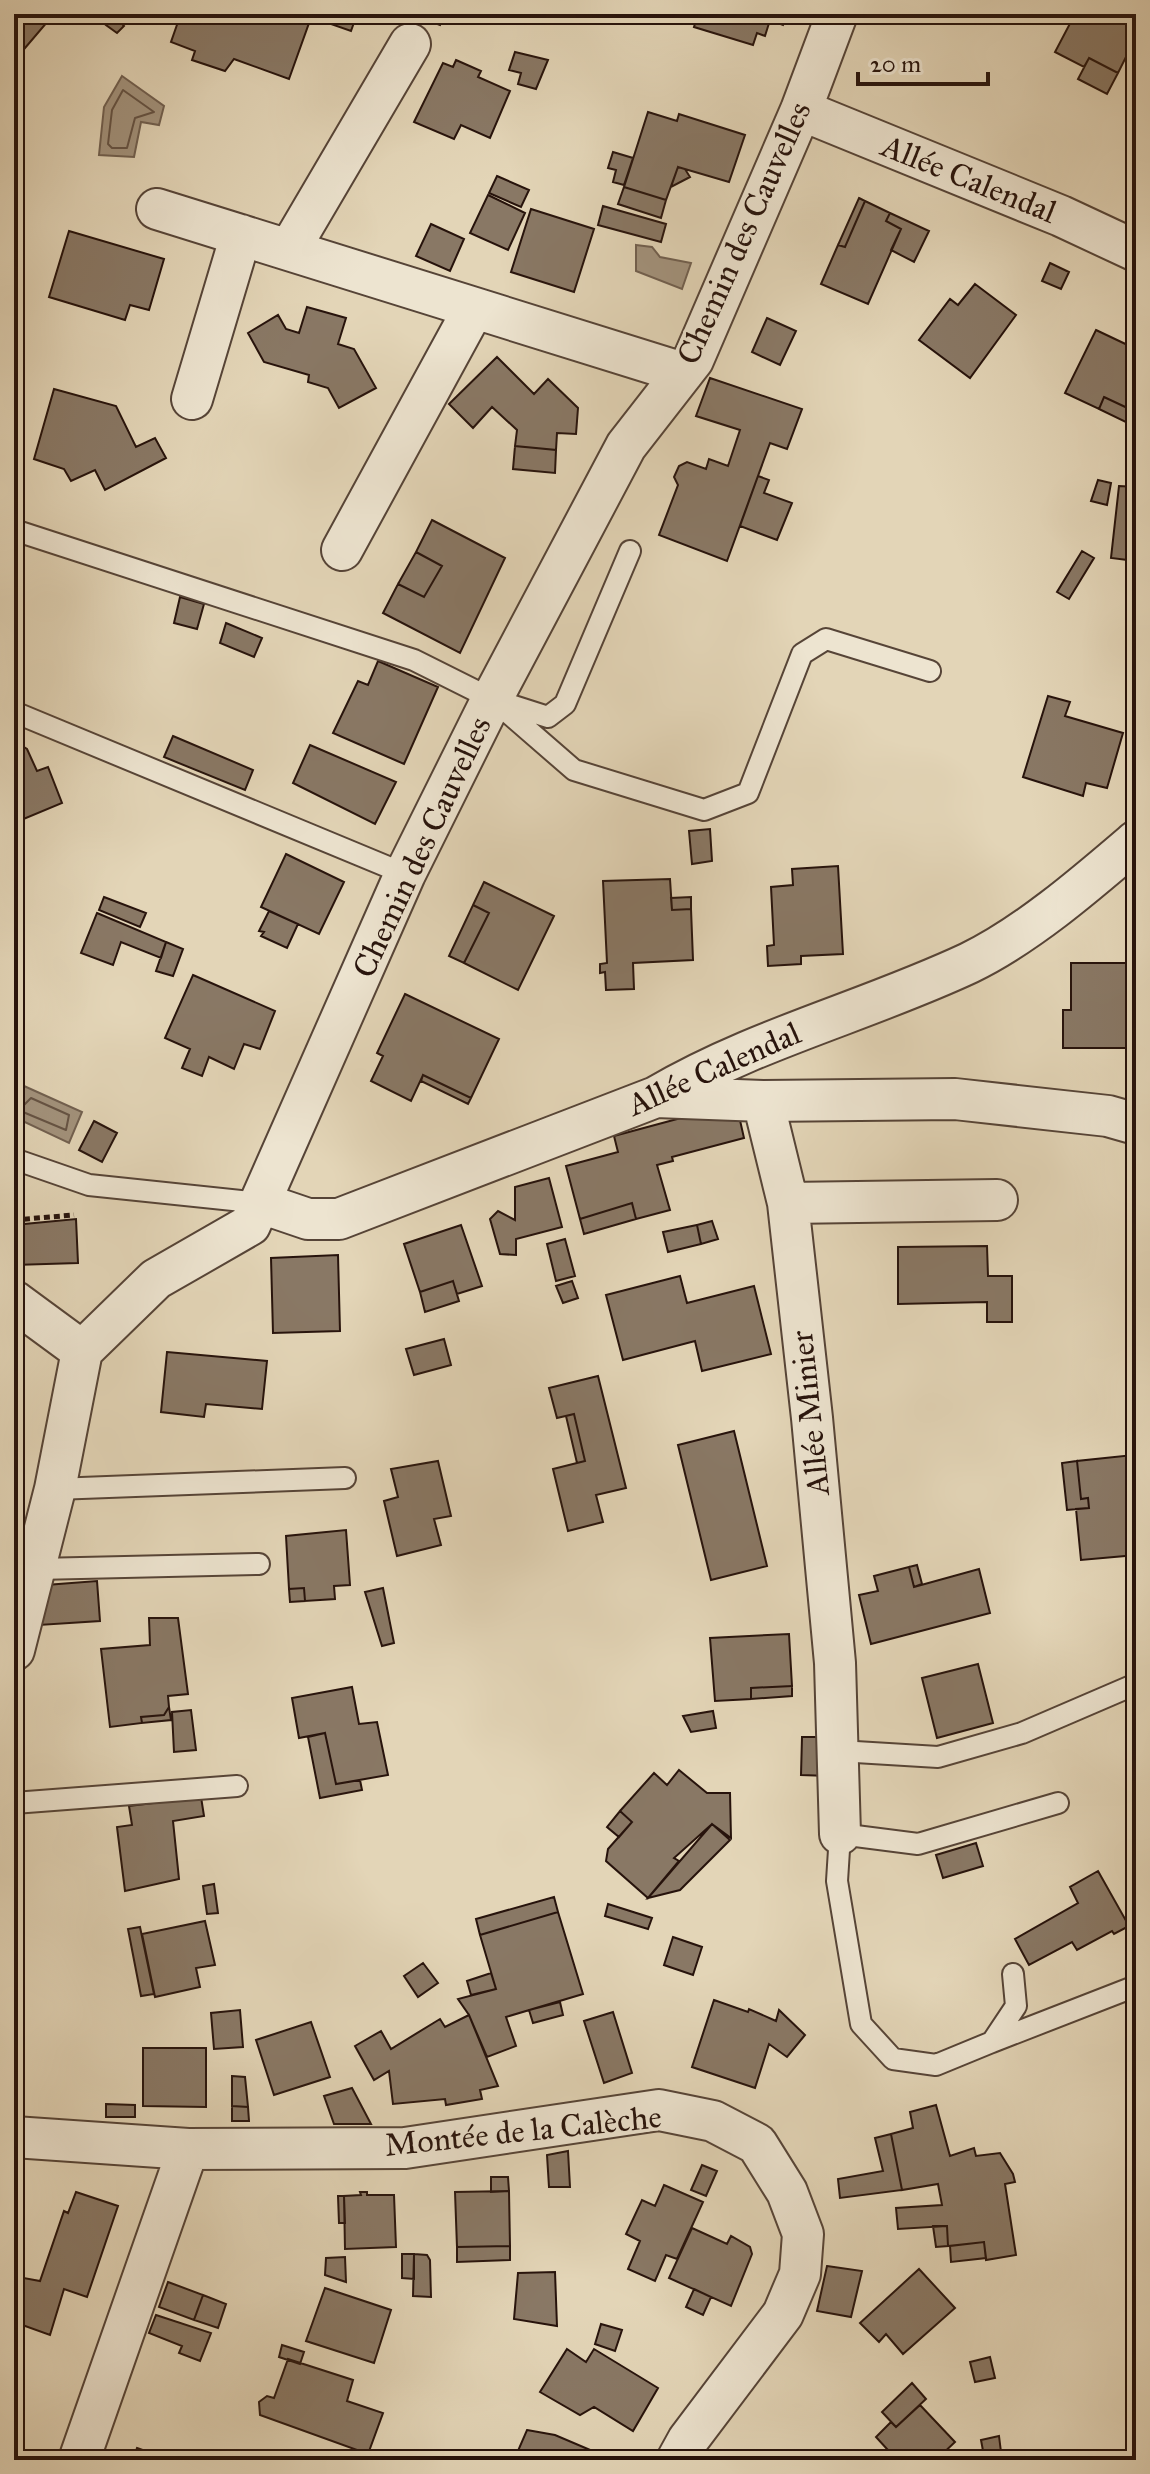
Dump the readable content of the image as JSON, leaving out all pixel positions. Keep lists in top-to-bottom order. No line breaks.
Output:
{"streets":{"street":["Allée Calendal","Chemin des Cauvelles","Allée Minier","Montée de la Calèche"]},"crossings":[["Allée Calendal","Chemin des Cauvelles"]],"scale_bar":"20 m"}
